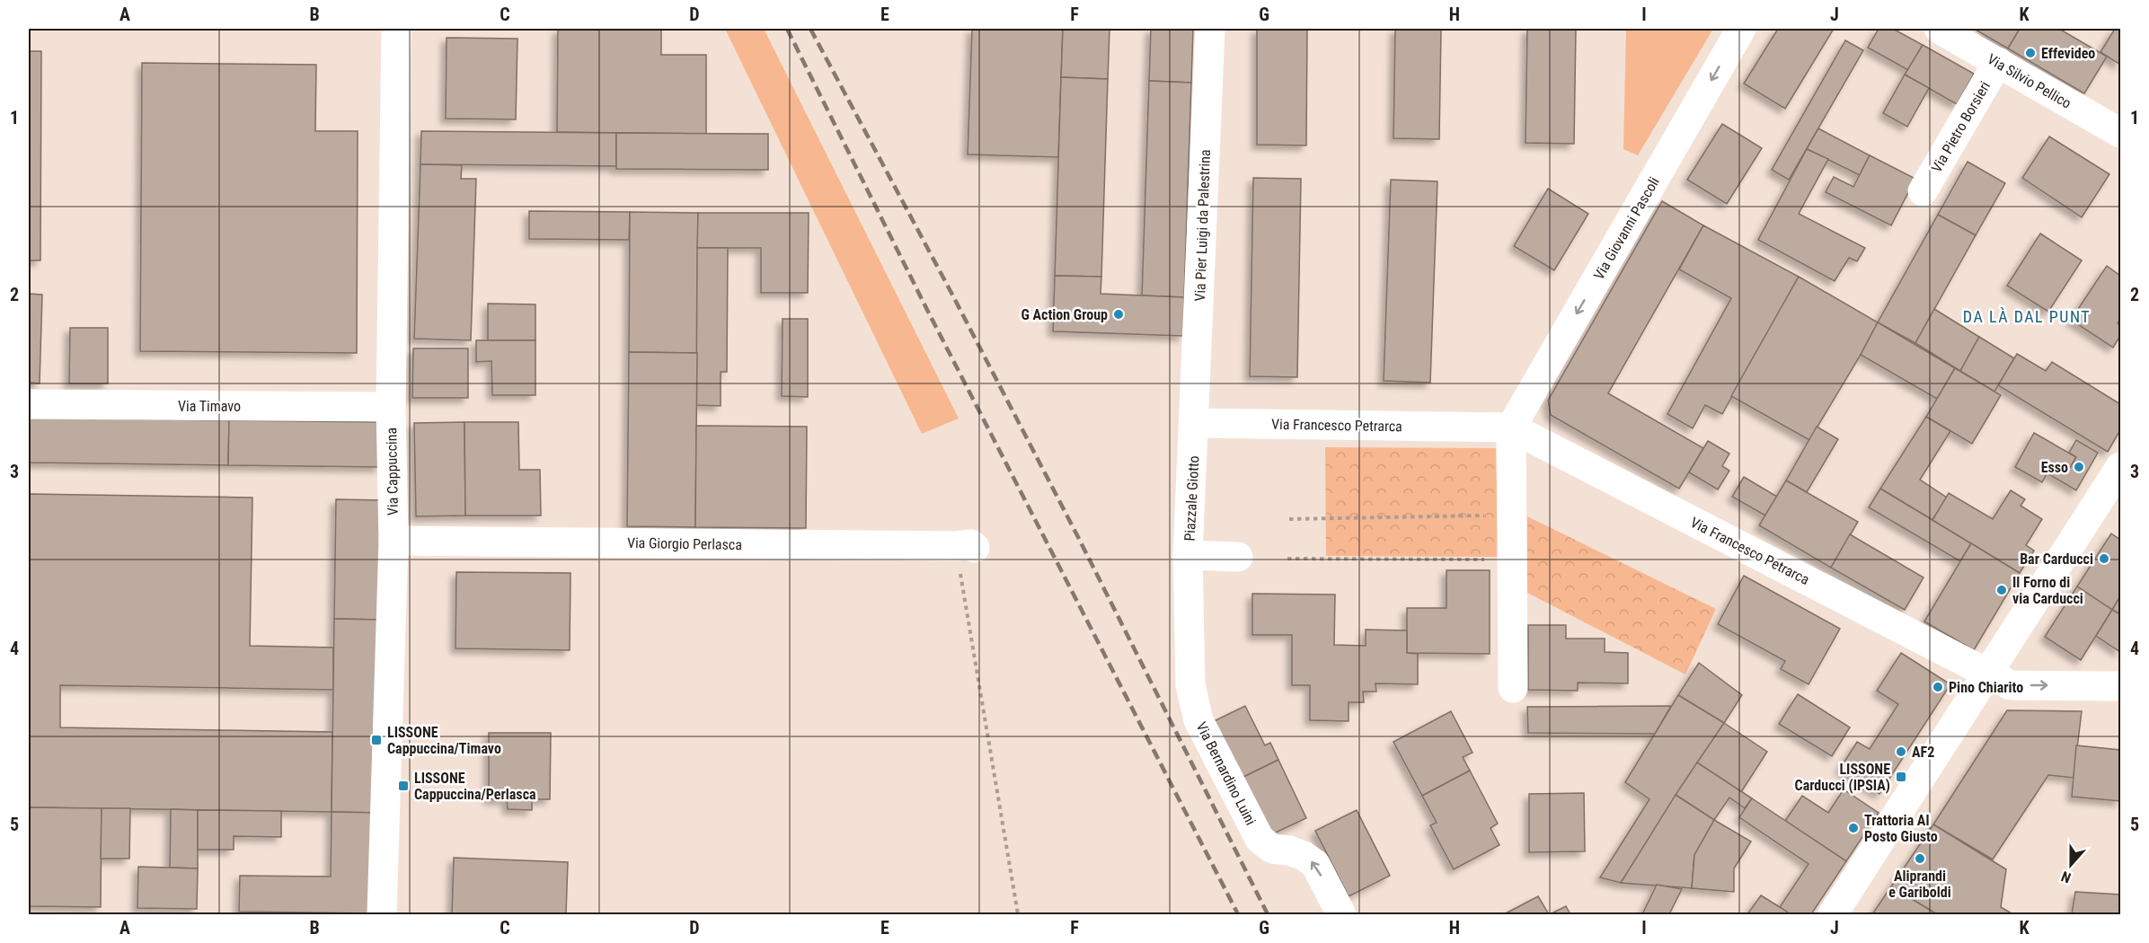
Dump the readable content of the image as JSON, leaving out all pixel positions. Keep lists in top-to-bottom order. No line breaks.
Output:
{"streets":{"street":["Via Silvio Pellico","Via Pietro Borsieri","Via Pier Luigi da Palestrina","Via Giovanni Pascoli","Via Timavo","Via Francesco Petrarca","Via Cappuccina","Piazzale Giotto","Via Giorgio Perlasca","Via Bernardino Luini"]},"crossings":[["Via Silvio Pellico","Via Pietro Borsieri"],["Via Pier Luigi da Palestrina","Via Francesco Petrarca"],["Via Pier Luigi da Palestrina","Piazzale Giotto"],["Via Giovanni Pascoli","Via Francesco Petrarca"],["Via Timavo","Via Cappuccina"],["Via Francesco Petrarca","Piazzale Giotto"],["Via Cappuccina","Via Giorgio Perlasca"],["Piazzale Giotto","Via Bernardino Luini"]],"one_way":["Via Giovanni Pascoli","Via Bernardino Luini"],"districts":["DA LÀ DAL PUNT"],"places":{"other":["Effevideo","G Action Group","Esso","Bar Carducci","Il Forno di via Carducci","Pino Chiarito","AF2","Trattoria Al Posto Giusto","Aliprandi e Gariboldi"],"transit":["LISSONE Cappuccina/Timavo","LISSONE Carducci (IPSIA)","LISSONE Cappuccina/Perlasca"]},"north":"bottom","grid":{"columns":["A","B","C","D","E","F","G","H","I","J","K"],"rows":["1","2","3","4","5"]}}
